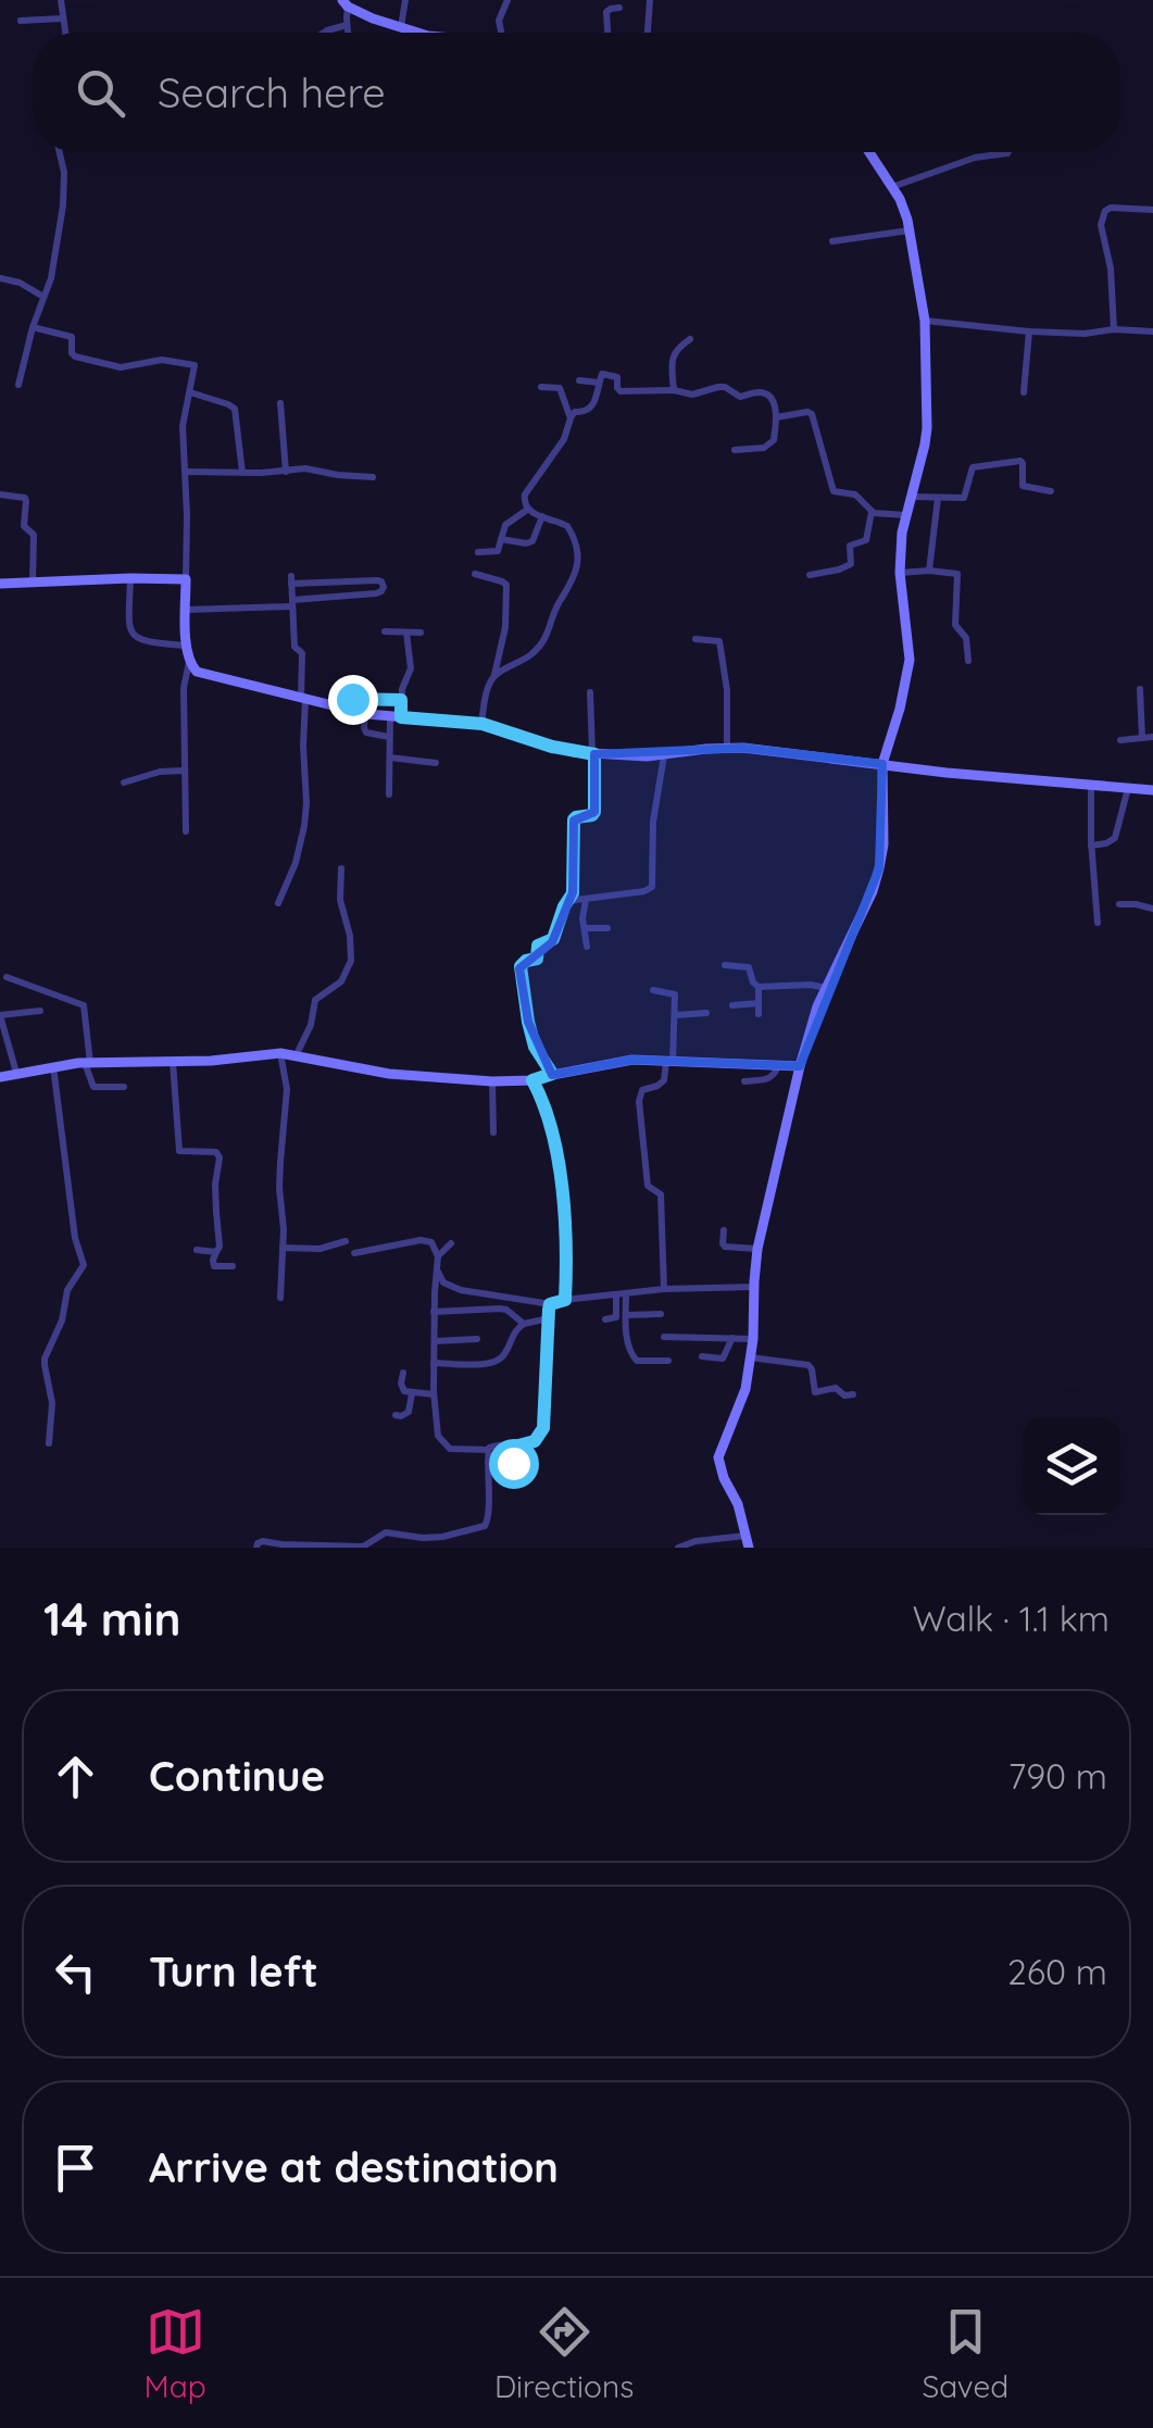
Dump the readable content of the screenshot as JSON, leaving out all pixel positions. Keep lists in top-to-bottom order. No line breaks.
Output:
{"page":{"search":"Search here","heading":["14 min","Walk · 1.1 km"],"list":[["Continue","790 m"],["Turn left","260 m"],"Arrive at destination"],"nav":["Map","Directions","Saved"]}}
